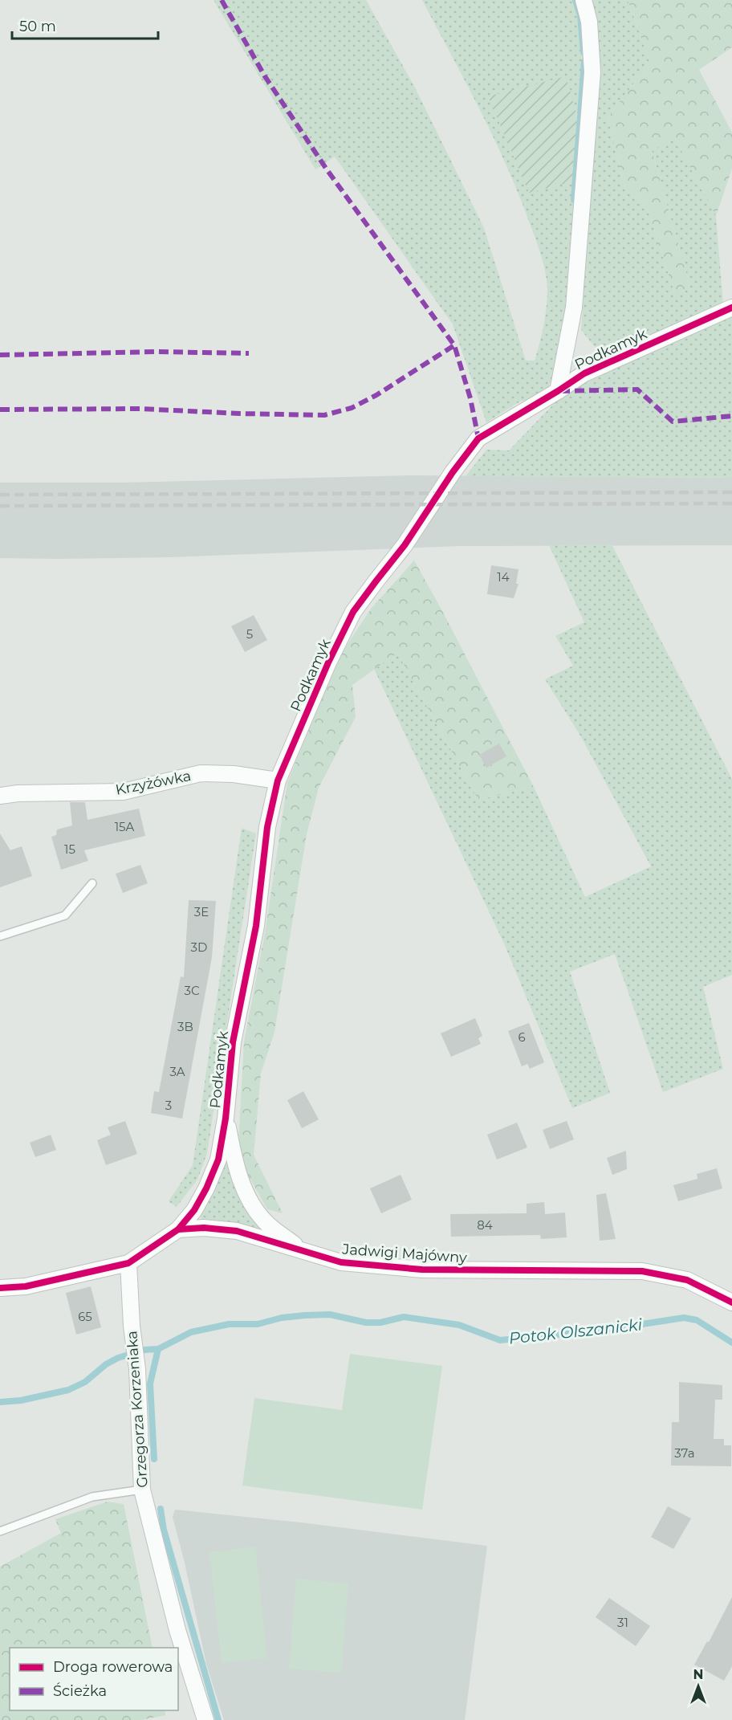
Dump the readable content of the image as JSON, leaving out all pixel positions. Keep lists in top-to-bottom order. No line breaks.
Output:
{"streets":{"street":["Podkamyk","Krzyżówka","Jadwigi Majówny","Grzegorza Korzeniaka"]},"crossings":[["Podkamyk","Krzyżówka"],["Podkamyk","Jadwigi Majówny"]],"water":["Potok Olszanicki"],"house_numbers":["14","5","15A","15","3E","3D","3C","3B","6","3A","3","84","65","37a","31"],"legend":["Droga rowerowa","Ścieżka"],"scale_bar":"50 m","north":"top"}
